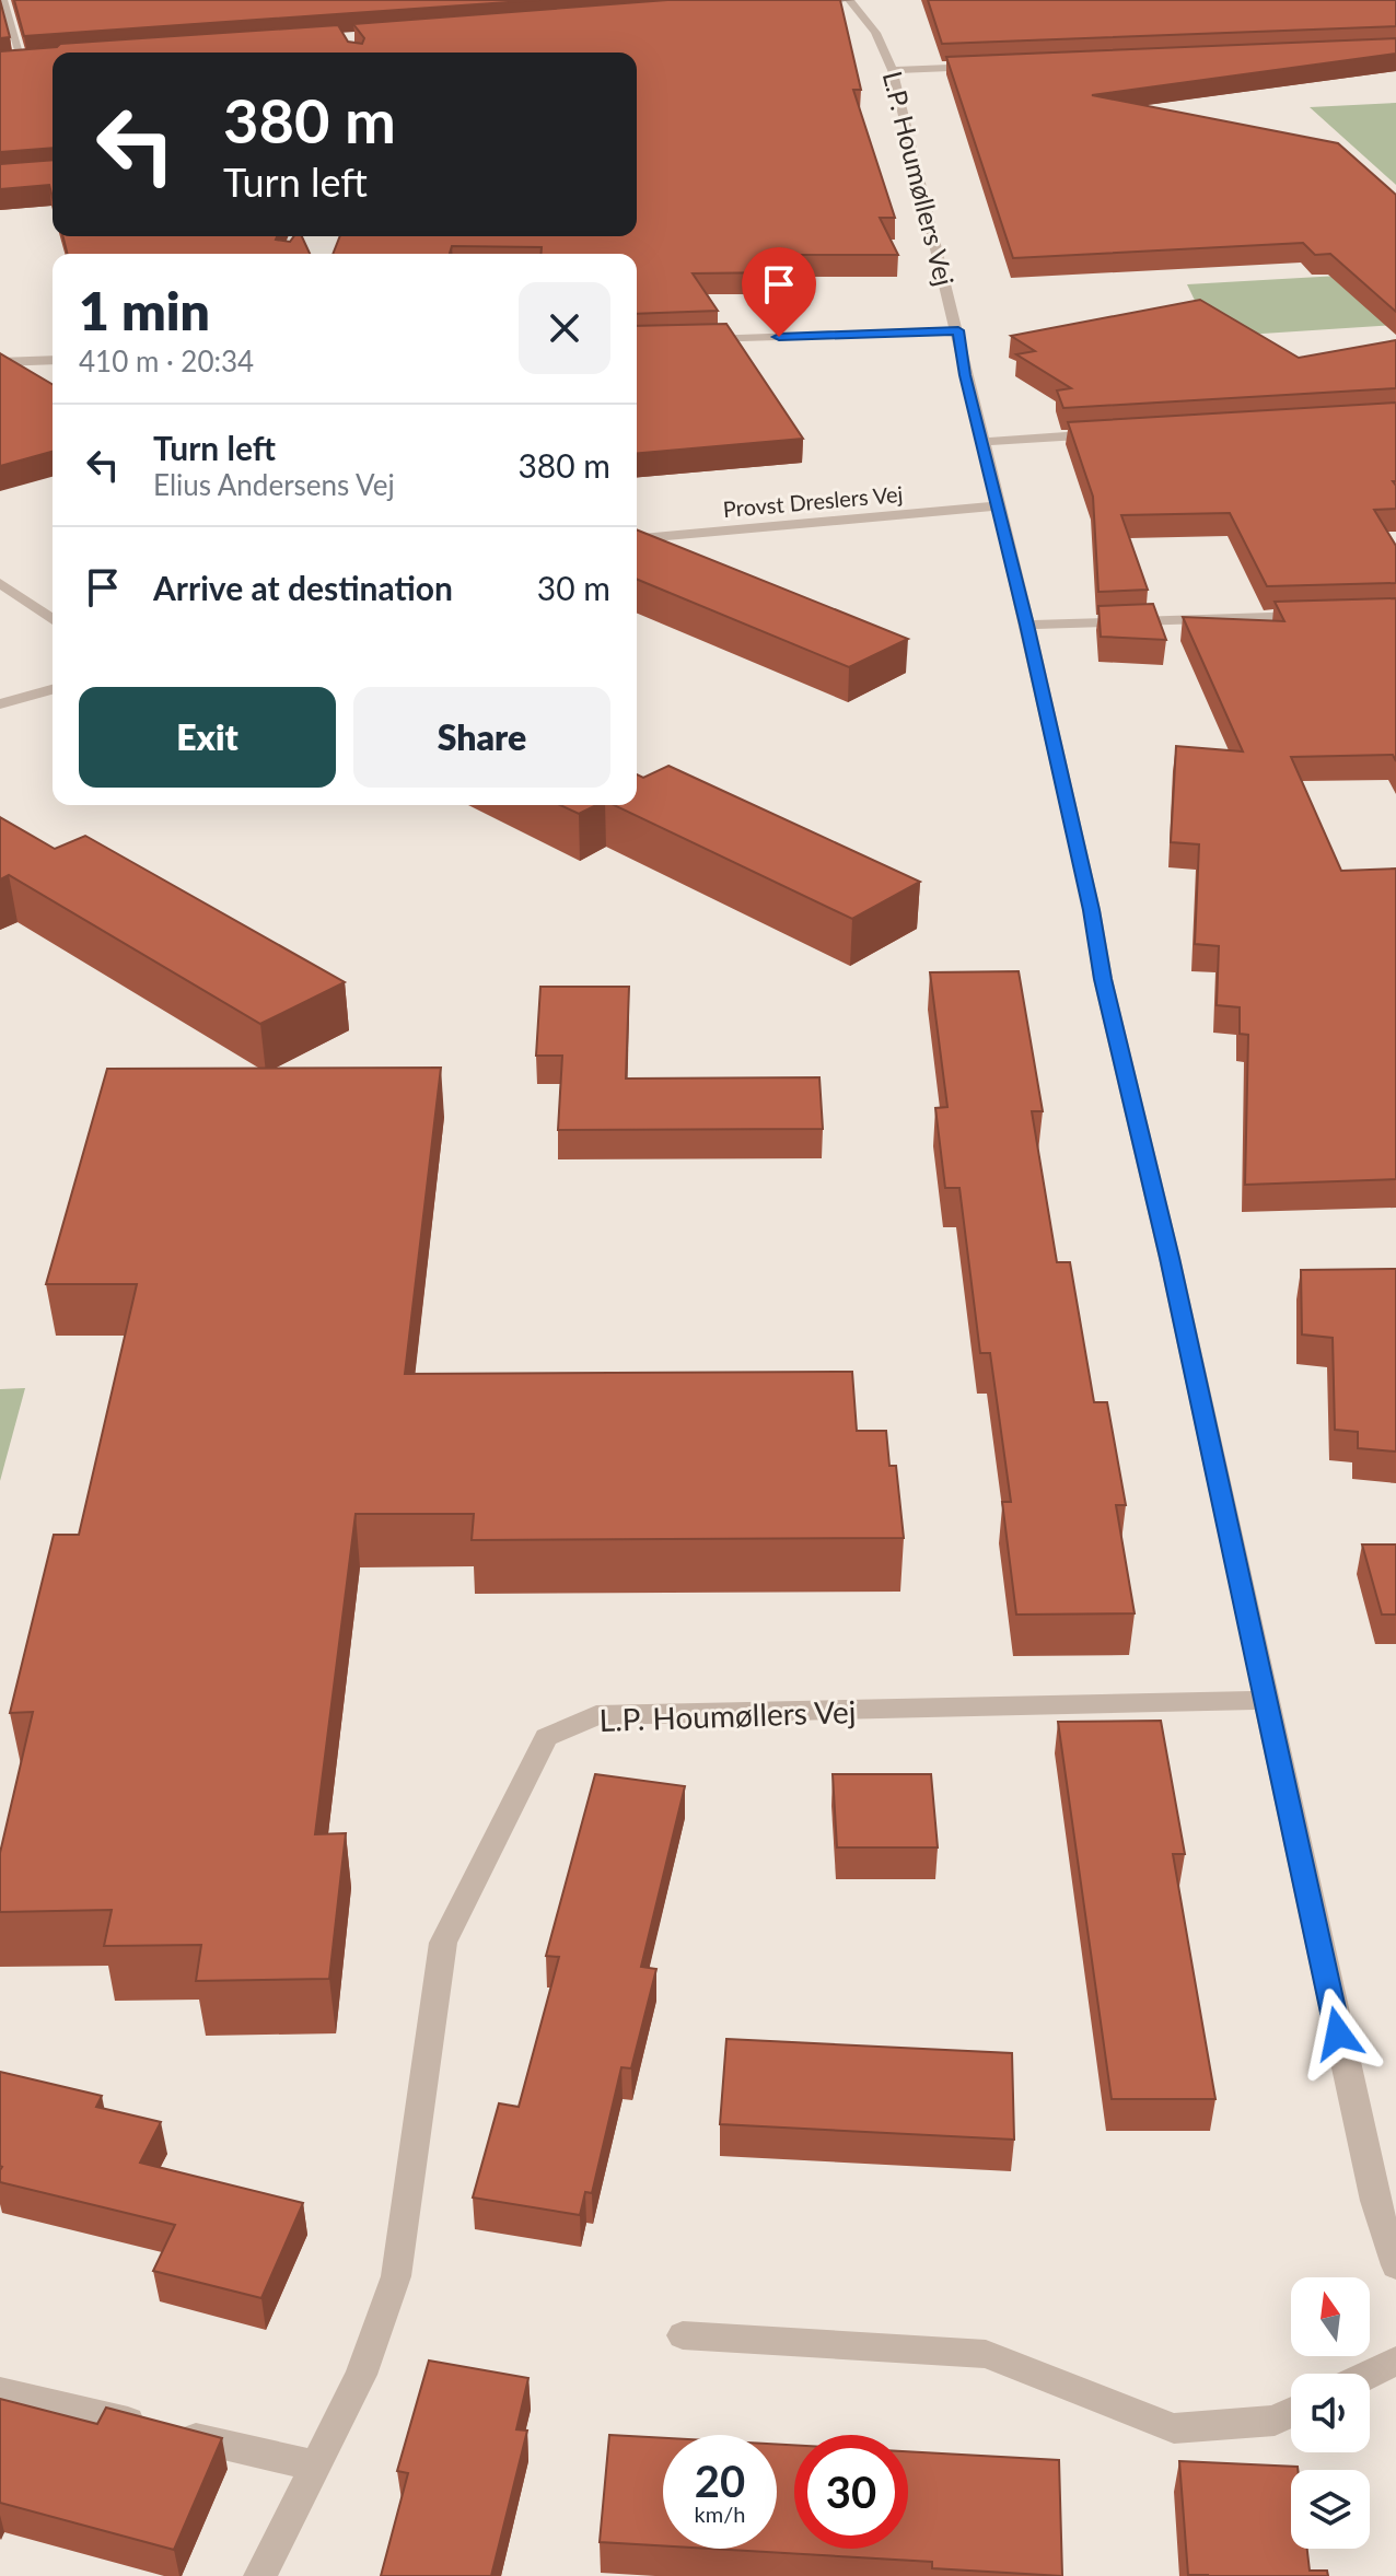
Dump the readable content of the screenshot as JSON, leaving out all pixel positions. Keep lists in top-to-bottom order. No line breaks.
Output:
{"streets":{"street":["L.P. Houmøllers Vej","Provst Dreslers Vej"]},"crossings":[["L.P. Houmøllers Vej","Provst Dreslers Vej"]],"north":"top","page":{"turn":["380 m","Turn left"],"heading":["1 min","410 m · 20:34"],"list":[{"name":"Turn left","note":"Elius Andersens Vej","value":"380 m"},{"name":"Arrive at destination","value":"30 m"}],"buttons":["Exit","Share"],"speed":"20 km/h","limit":"30"}}
